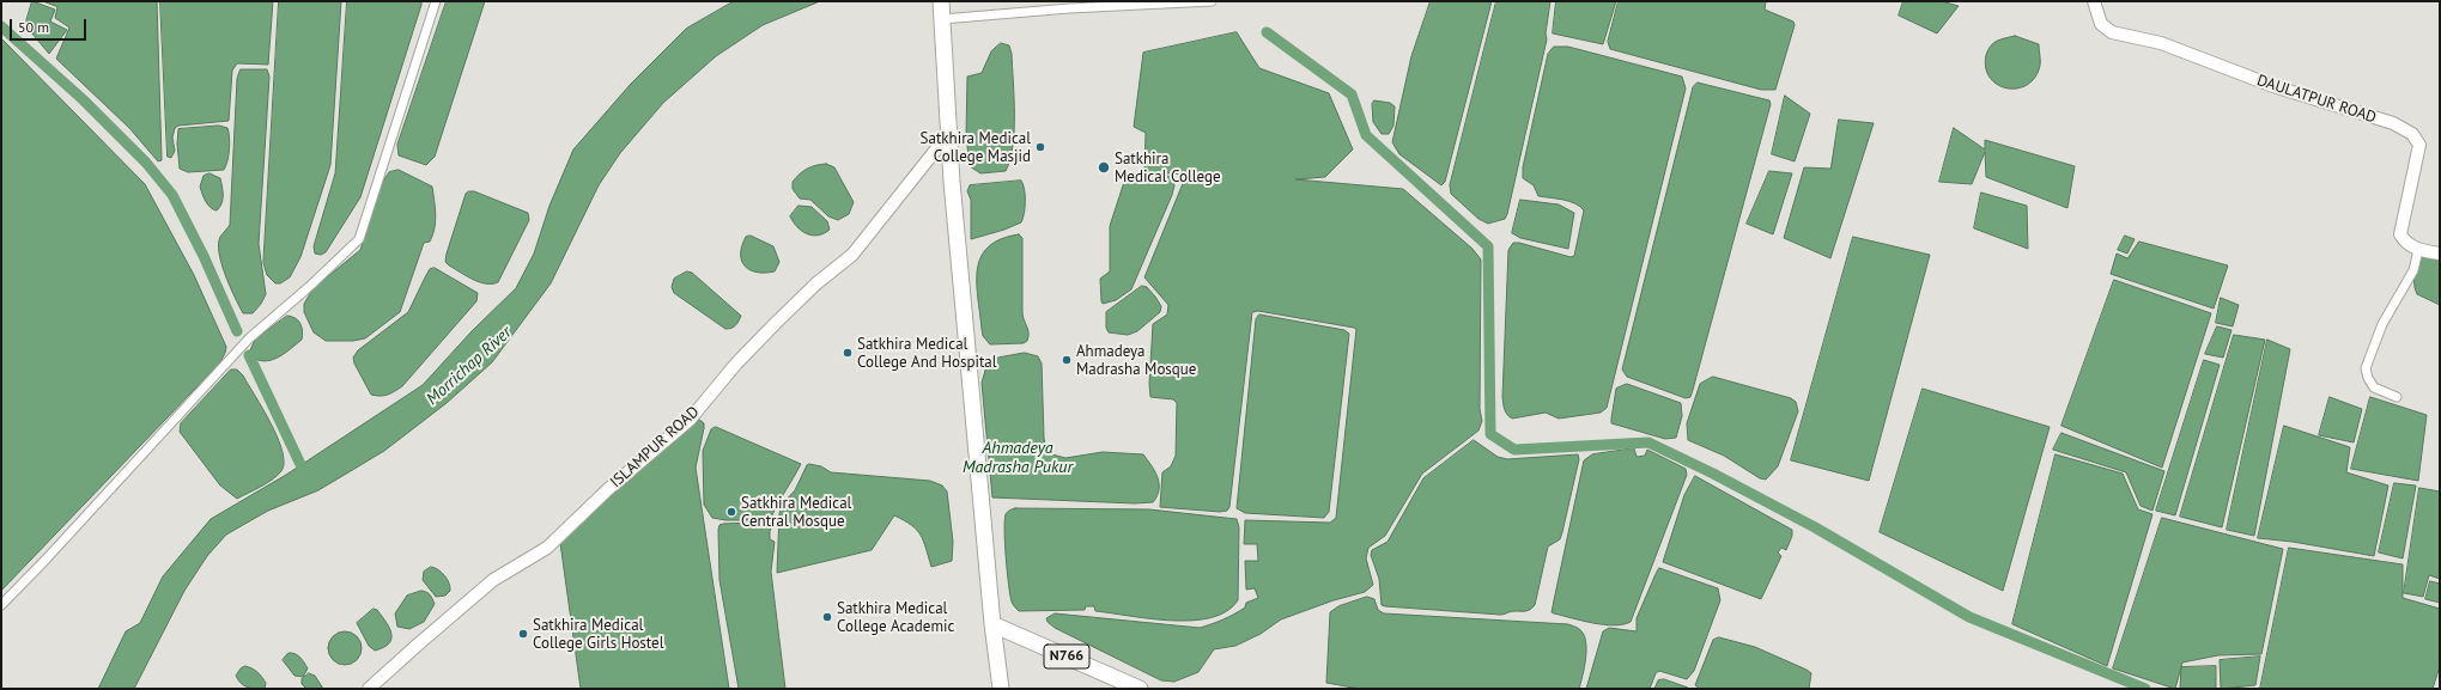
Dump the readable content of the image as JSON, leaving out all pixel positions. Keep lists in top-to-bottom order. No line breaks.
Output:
{"streets":{"highway":["N766"],"street":["DAULATPUR ROAD","ISLAMPUR ROAD"]},"water":["Morrichap River","Ahmadeya Madrasha Pukur"],"places":["Satkhira Medical College Masjid","Satkhira Medical College","Satkhira Medical College And Hospital","Ahmadeya Madrasha Mosque","Satkhira Medical Central Mosque","Satkhira Medical College Academic","Satkhira Medical College Girls Hostel"],"scale_bar":"50 m"}
